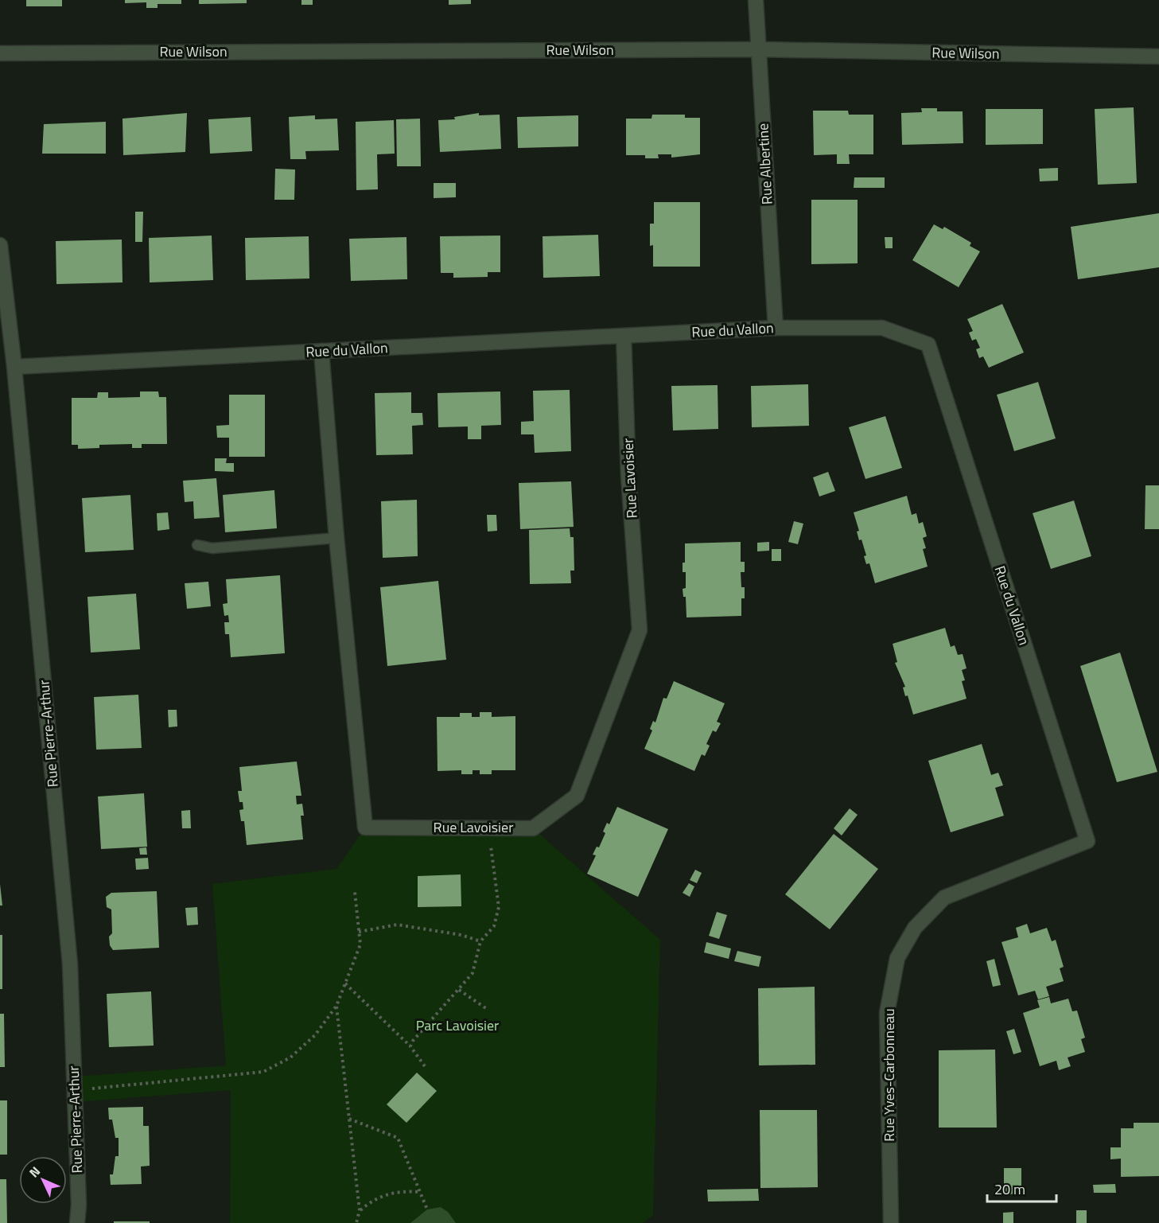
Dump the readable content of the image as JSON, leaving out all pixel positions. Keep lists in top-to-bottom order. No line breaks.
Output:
{"streets":{"street":["Rue Wilson","Rue Albertine","Rue du Vallon","Rue Lavoisier","Rue Pierre-Arthur","Rue Yves-Carbonneau"]},"crossings":[["Rue Wilson","Rue Albertine"],["Rue Albertine","Rue du Vallon"],["Rue du Vallon","Rue Lavoisier"],["Rue du Vallon","Rue Pierre-Arthur"],["Rue du Vallon","Rue Yves-Carbonneau"]],"parks":["Parc Lavoisier"],"scale_bar":"20 m","north":"top left"}
